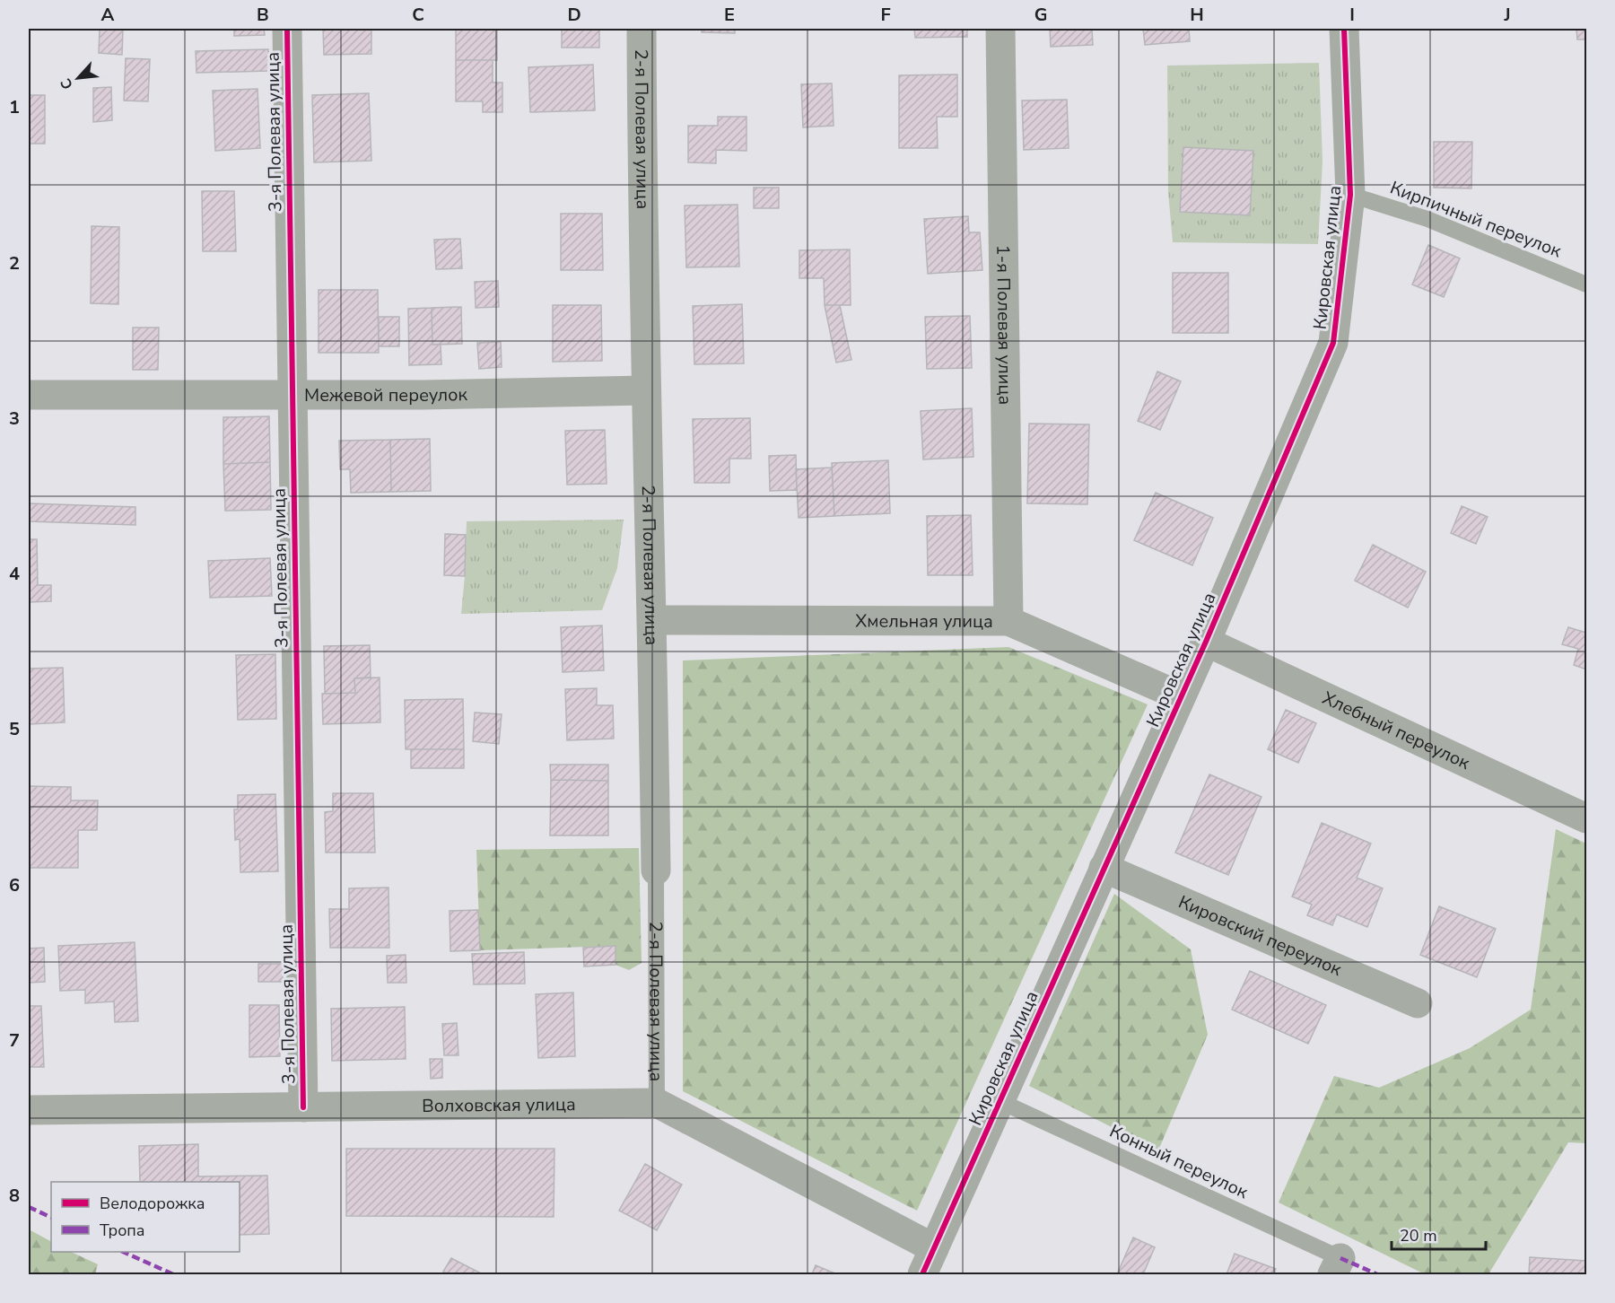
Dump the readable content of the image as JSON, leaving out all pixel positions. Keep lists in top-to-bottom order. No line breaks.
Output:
{"streets":{"street":["2-я Полевая улица","3-я Полевая улица","Кировская улица","1-я Полевая улица","Межевой переулок","Хмельная улица","Хлебный переулок","Кировский переулок","Волховская улица"],"lane":["Кирпичный переулок","Конный переулок"]},"crossings":[["2-я Полевая улица","Межевой переулок"],["2-я Полевая улица","Хмельная улица"],["2-я Полевая улица","Волховская улица"],["3-я Полевая улица","Межевой переулок"],["3-я Полевая улица","Волховская улица"],["Кирпичный переулок","Кировская улица"],["Кировская улица","Хмельная улица"],["Кировская улица","Хлебный переулок"],["Кировская улица","Кировский переулок"],["Кировская улица","Волховская улица"],["Кировская улица","Конный переулок"],["1-я Полевая улица","Хмельная улица"]],"legend":["Велодорожка","Тропа"],"scale_bar":"20 m","north":"bottom left","grid":{"columns":["A","B","C","D","E","F","G","H","I","J"],"rows":["1","2","3","4","5","6","7","8"]}}
